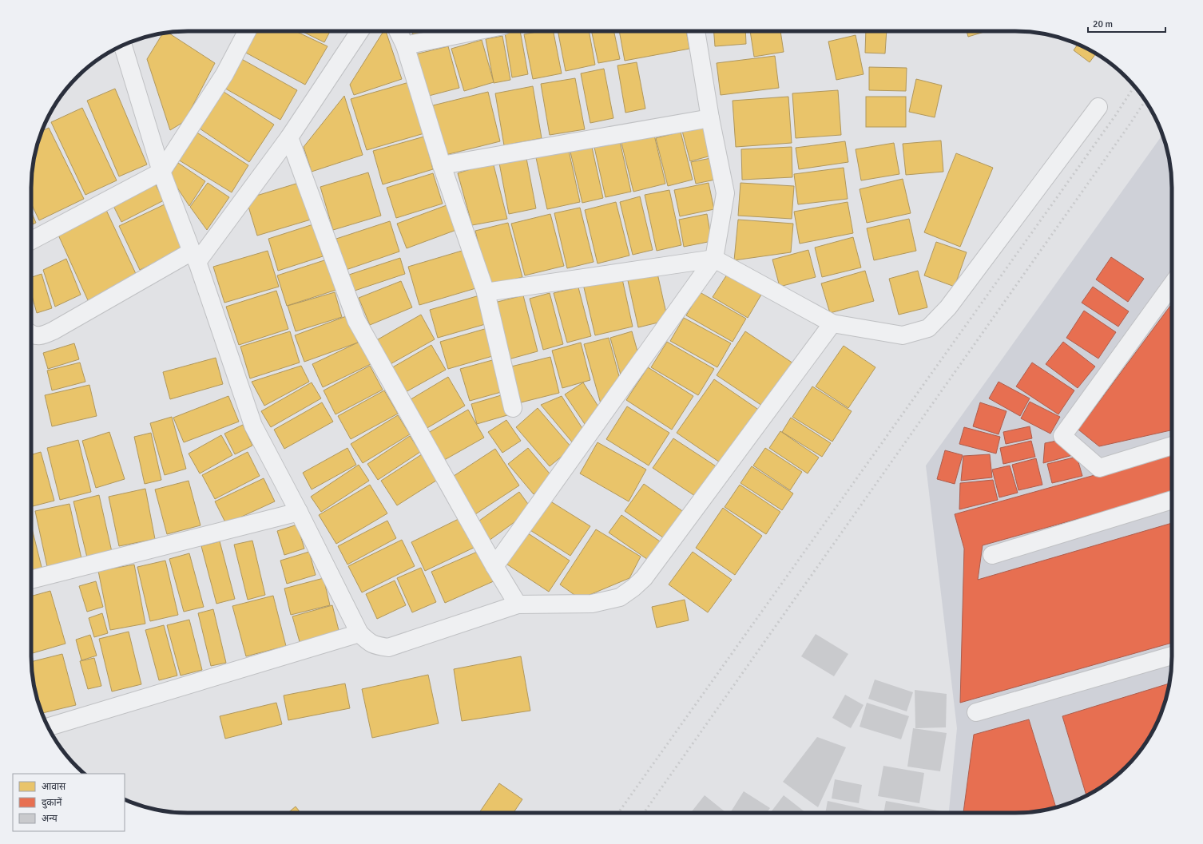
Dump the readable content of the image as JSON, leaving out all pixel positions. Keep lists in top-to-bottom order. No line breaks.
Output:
{"legend":["आवास","दुकानें","अन्य"],"scale_bar":"20 m"}
